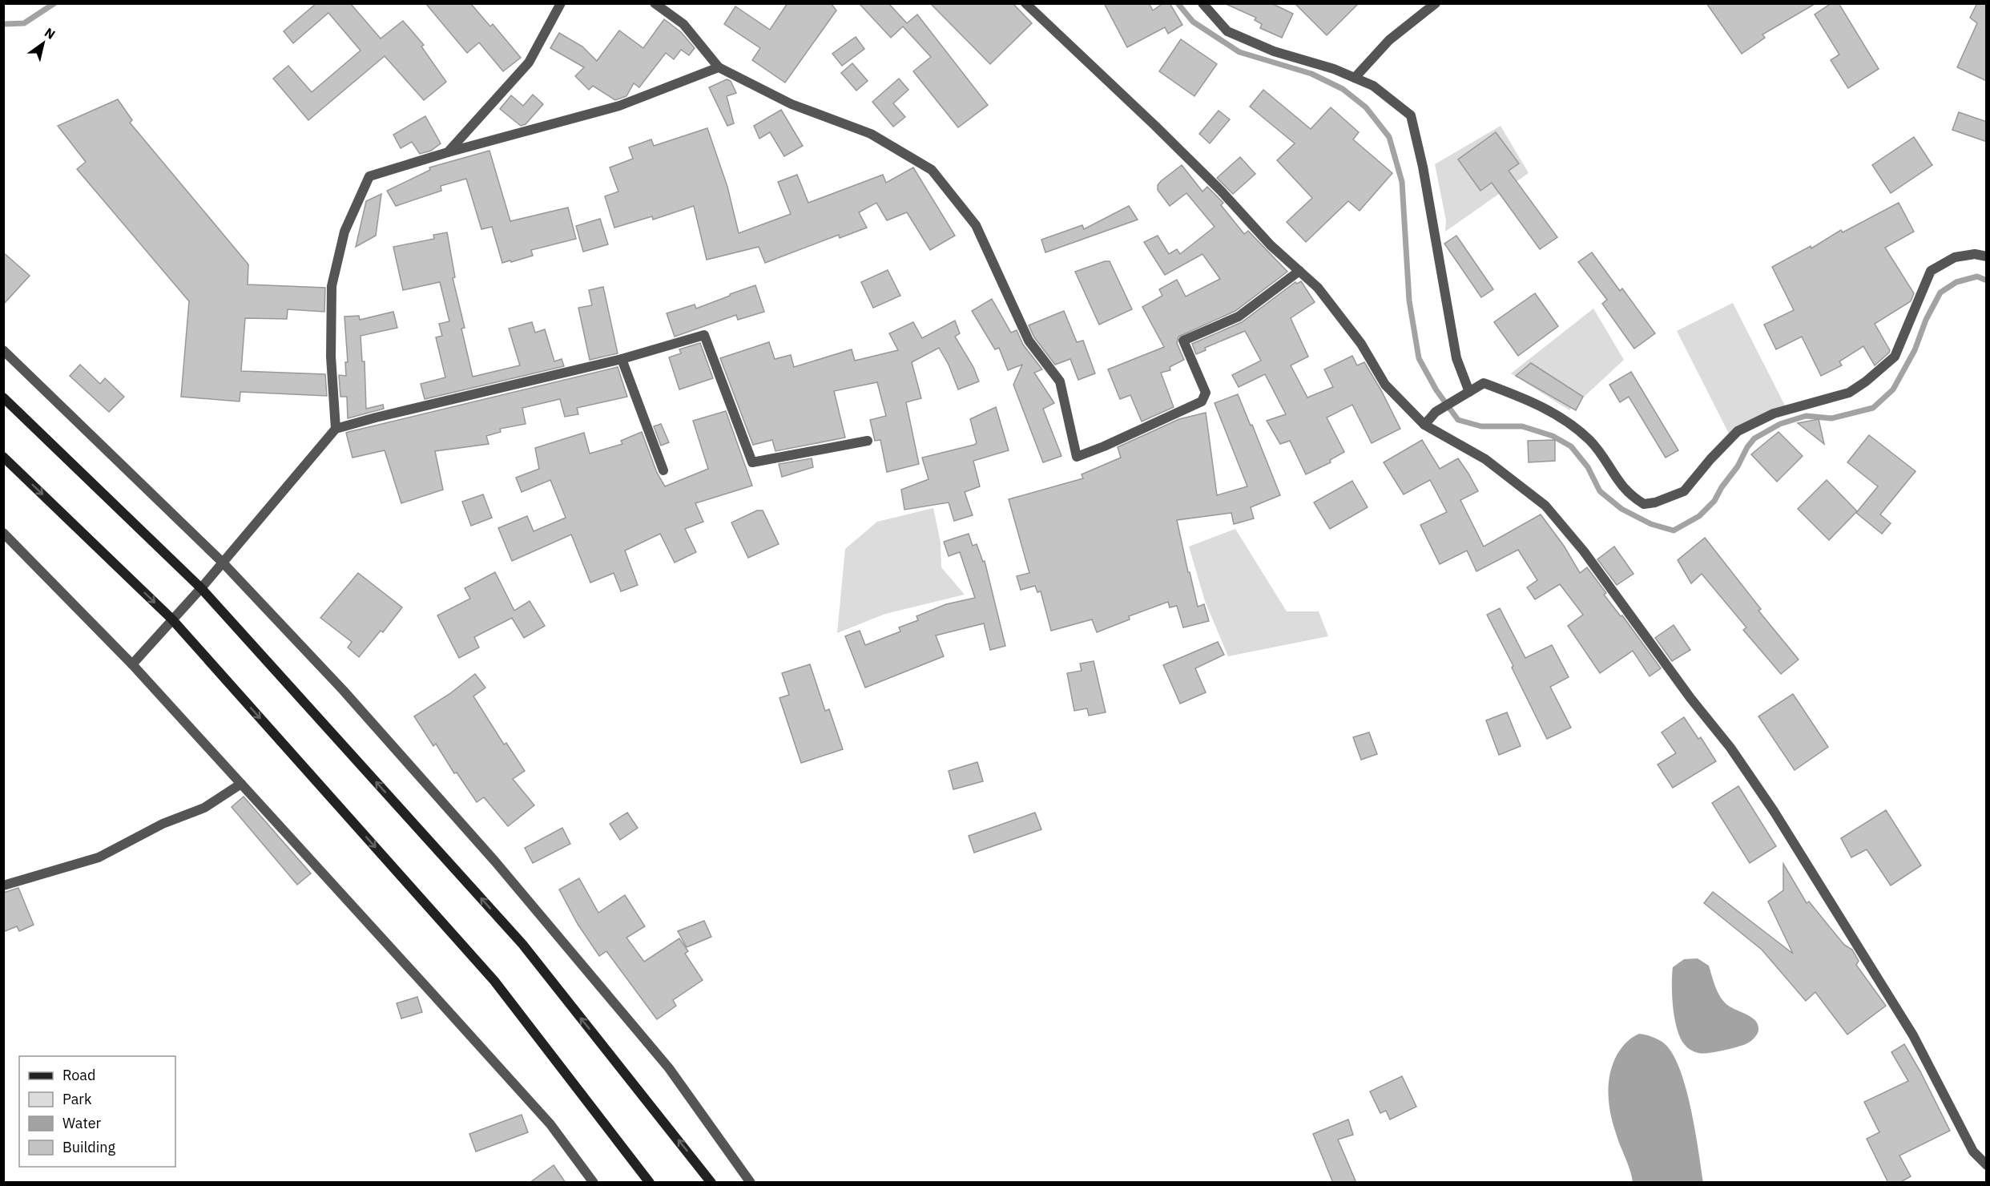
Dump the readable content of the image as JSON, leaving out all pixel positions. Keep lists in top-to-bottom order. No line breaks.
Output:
{"legend":["Road","Park","Water","Building"],"north":"top right"}
